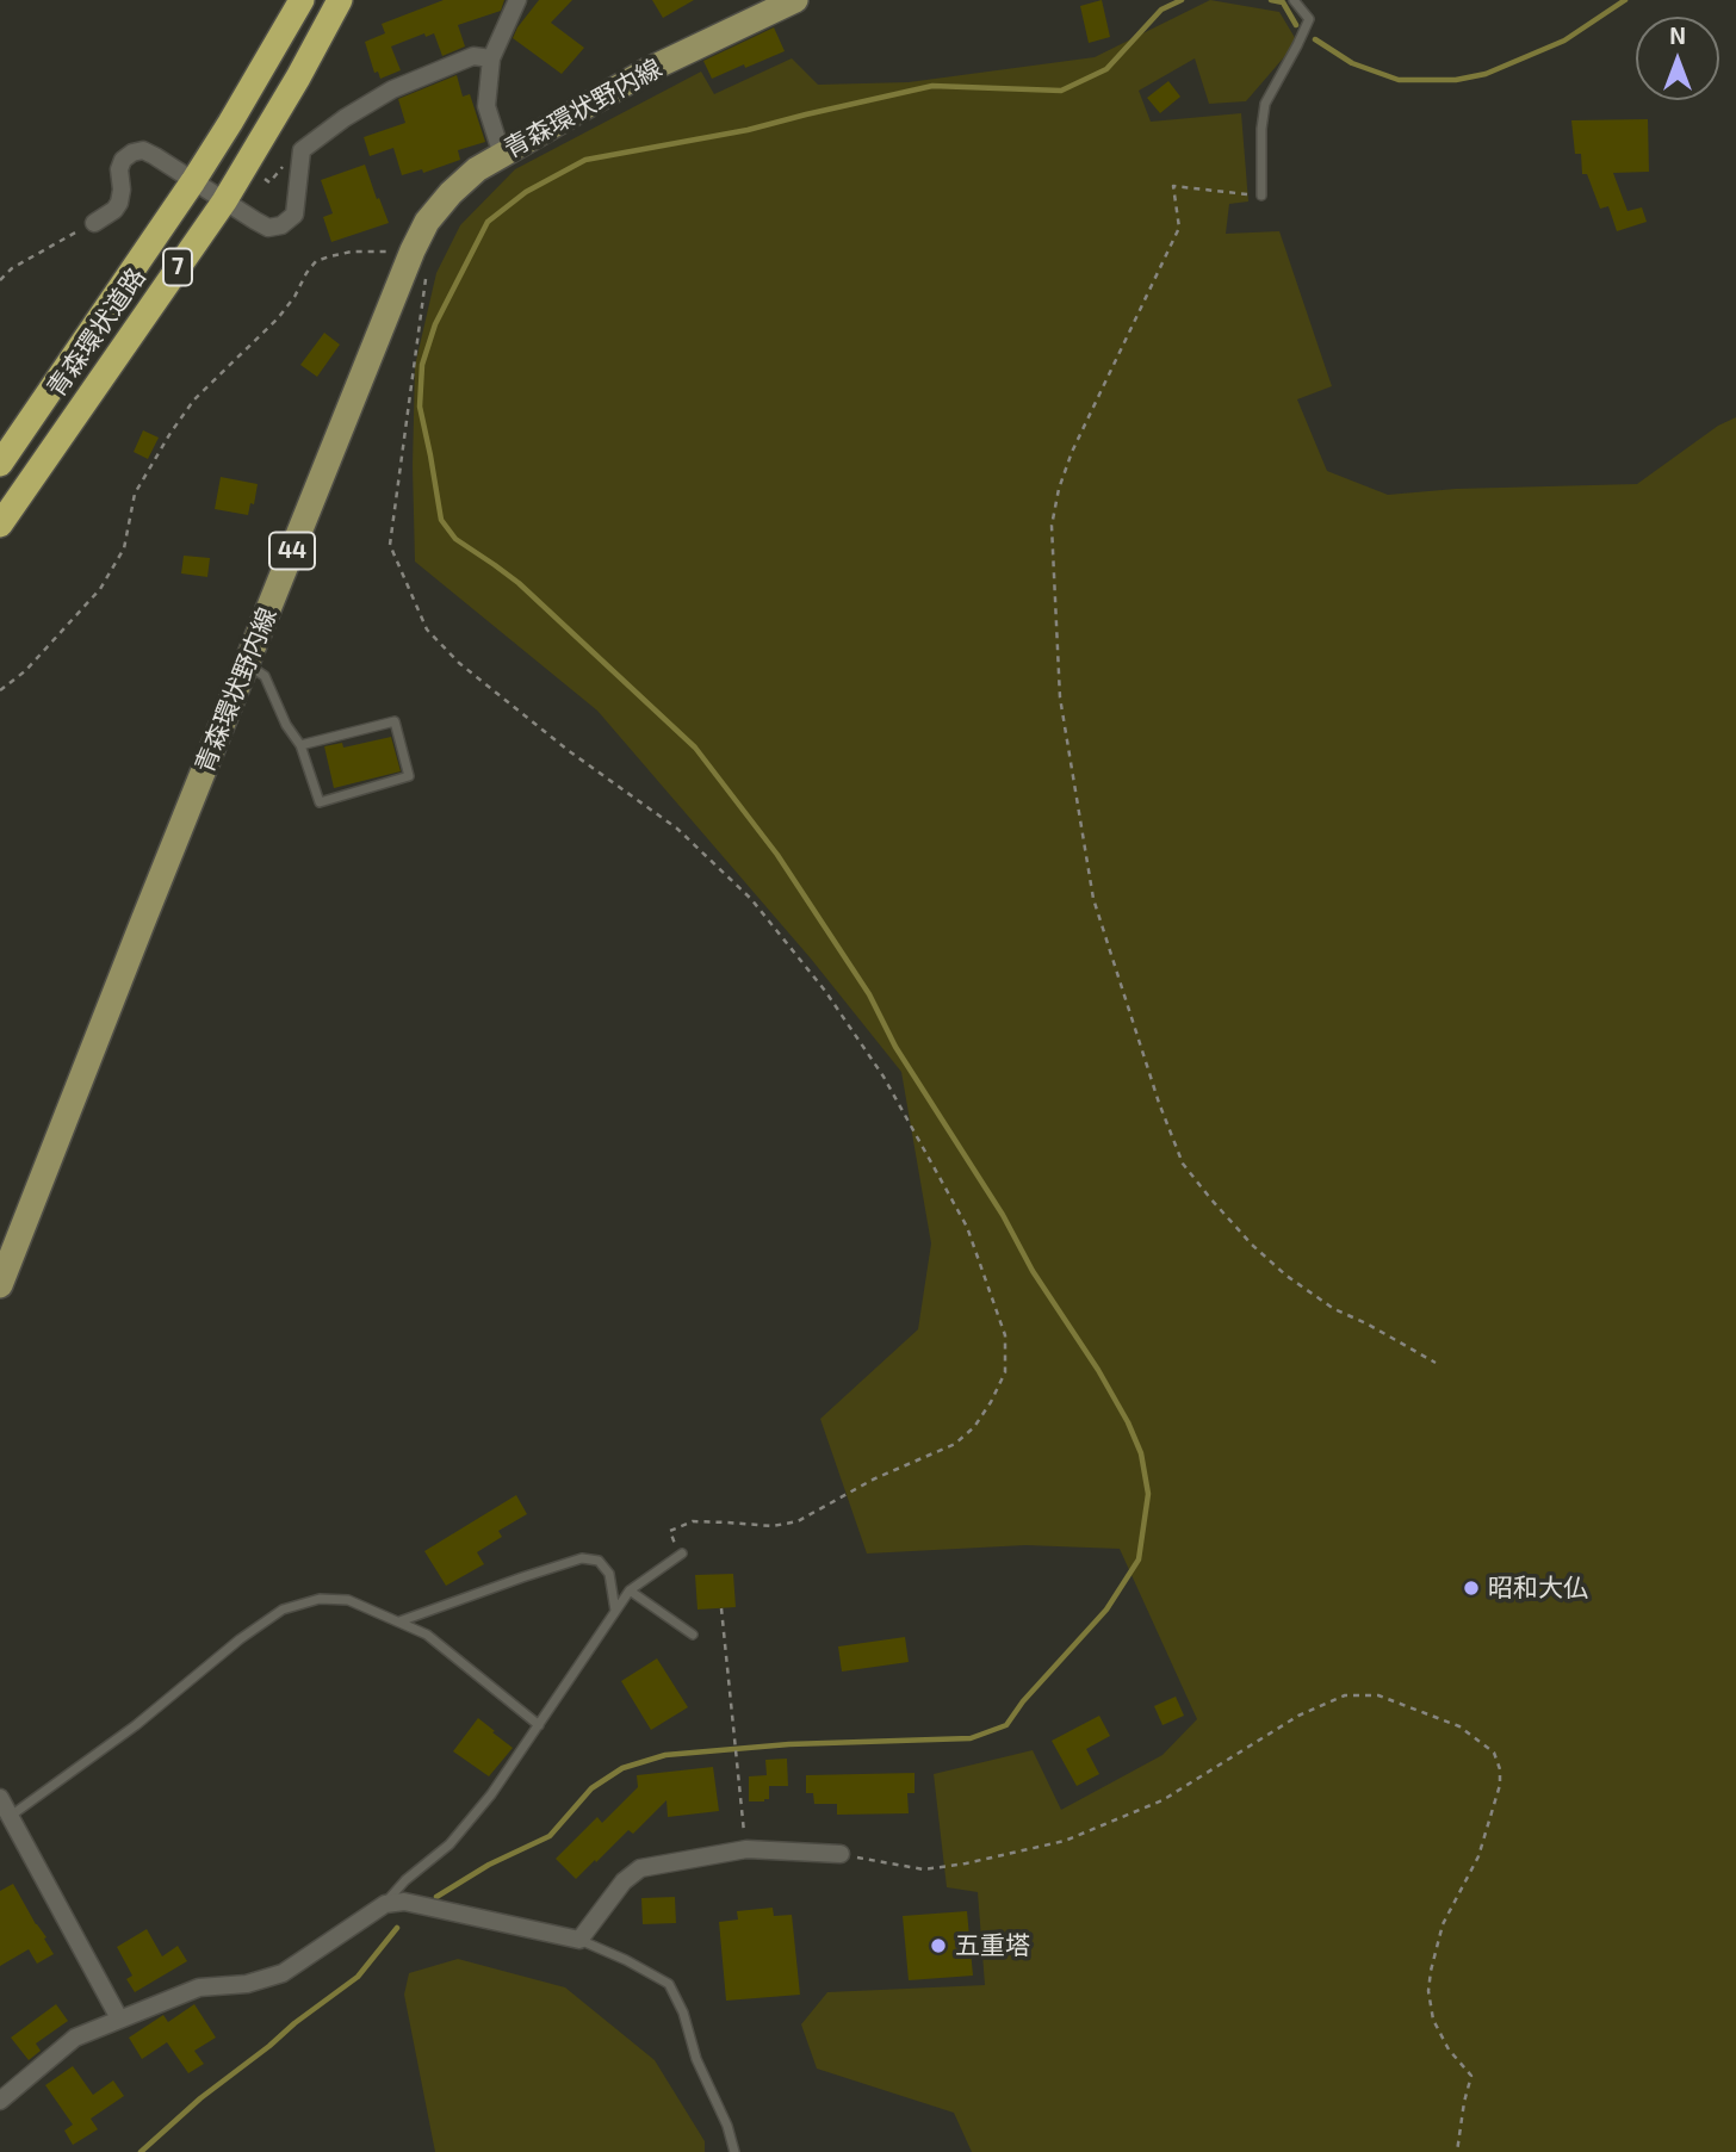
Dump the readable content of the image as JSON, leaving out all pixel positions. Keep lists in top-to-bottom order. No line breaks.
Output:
{"streets":{"highway":["7","青森環状道路"],"main road":["青森環状野内線","44"]},"places":["昭和大仏","五重塔"],"north":"top"}
